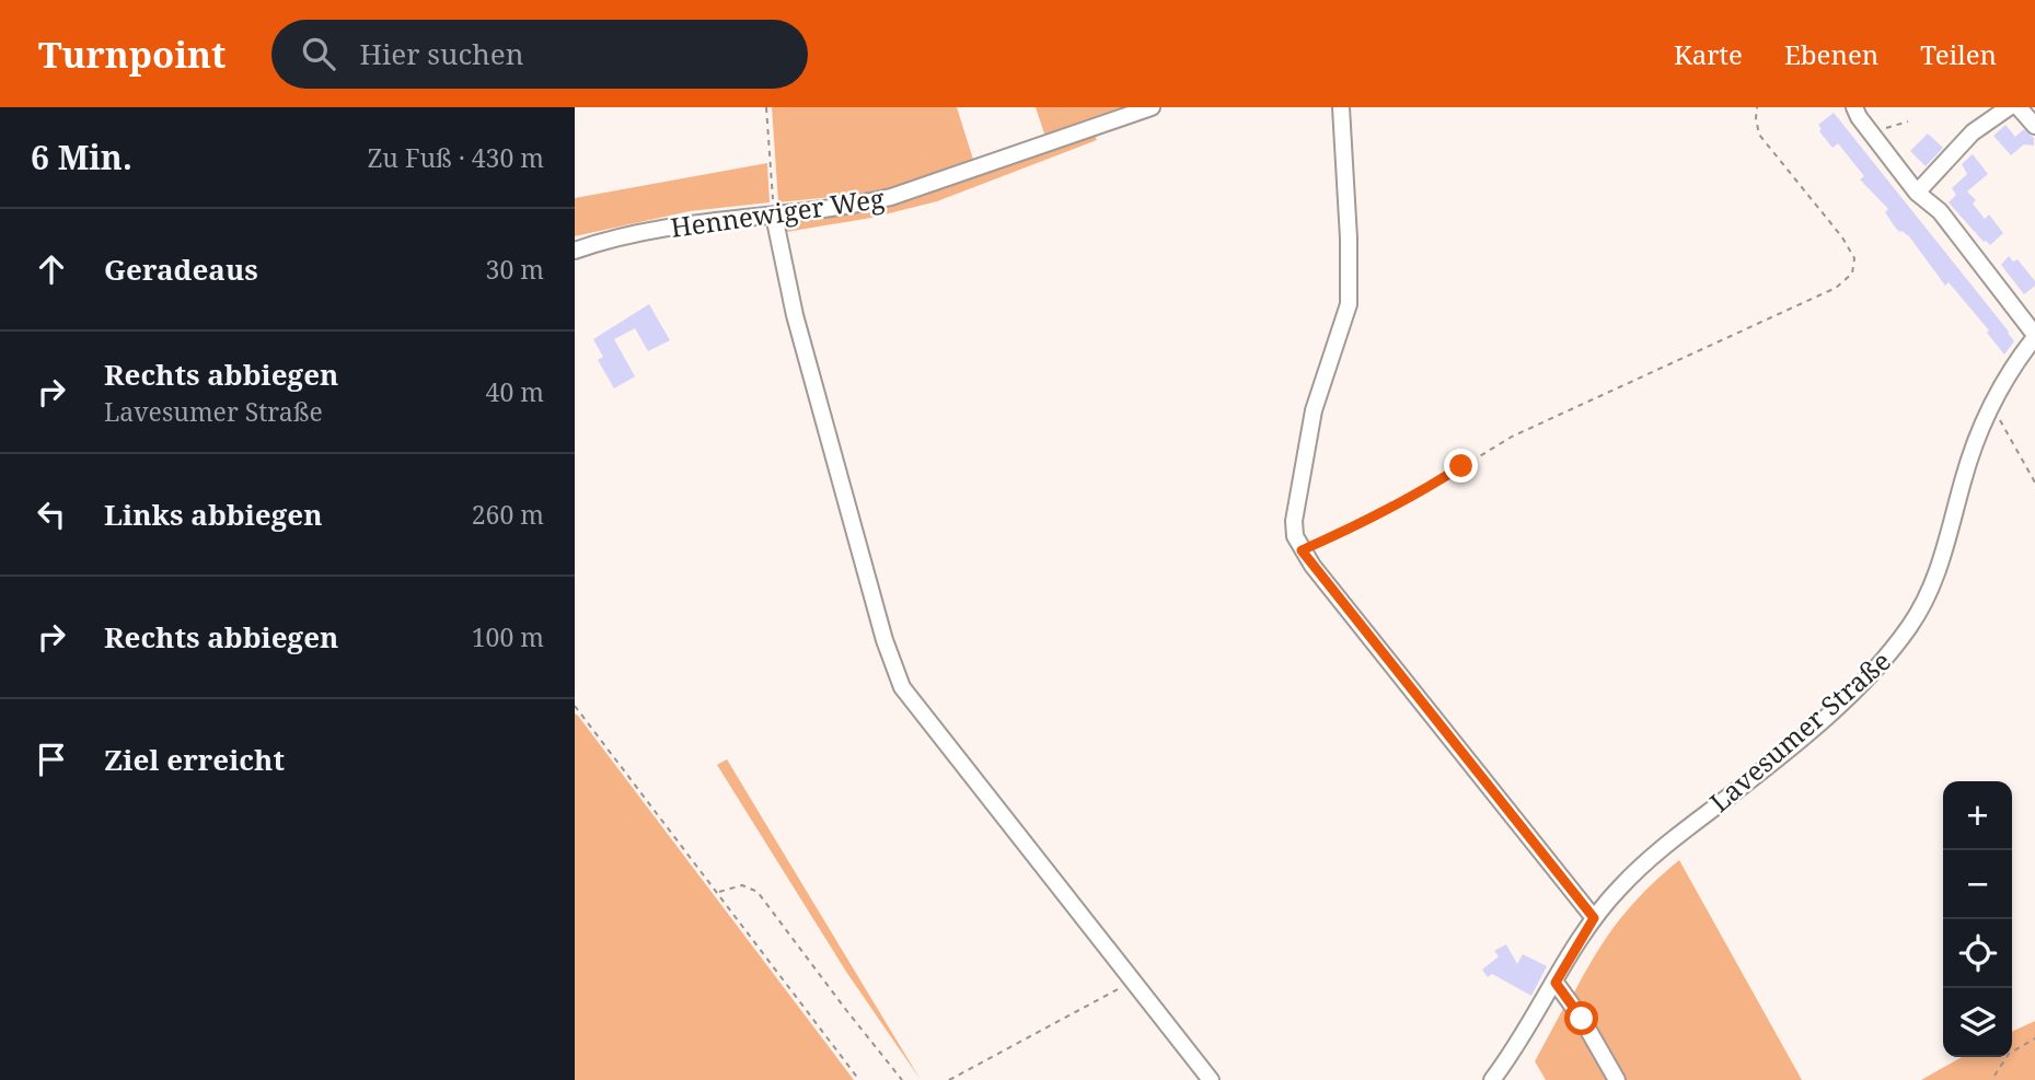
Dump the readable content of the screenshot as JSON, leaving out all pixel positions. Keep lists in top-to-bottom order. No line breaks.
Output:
{"streets":{"street":["Hennewiger Weg","Lavesumer Straße"]},"page":{"header":"Turnpoint","search":"Hier suchen","nav":["Karte","Ebenen","Teilen"],"heading":["6 Min.","Zu Fuß · 430 m"],"list":[["Geradeaus","30 m"],["Rechts abbiegen","Lavesumer Straße","40 m"],["Links abbiegen","260 m"],["Rechts abbiegen","100 m"],"Ziel erreicht"],"map_buttons":["+","−"]}}
